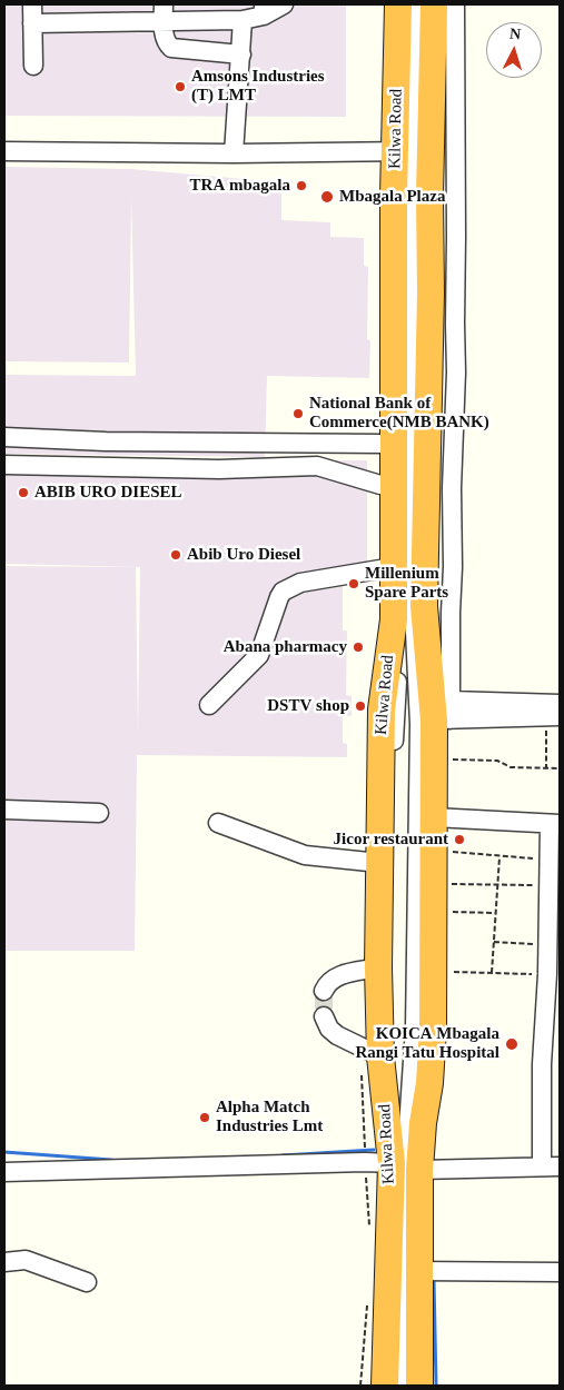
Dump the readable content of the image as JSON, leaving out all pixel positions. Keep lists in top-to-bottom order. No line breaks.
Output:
{"streets":{"highway":["Kilwa Road"]},"places":["Amsons Industries (T) LMT","TRA mbagala","Mbagala Plaza","National Bank of Commerce(NMB BANK)","ABIB URO DIESEL","Abib Uro Diesel","Millenium Spare Parts","Abana pharmacy","DSTV shop","Jicor restaurant","KOICA Mbagala Rangi Tatu Hospital","Alpha Match Industries Lmt"],"north":"top"}
